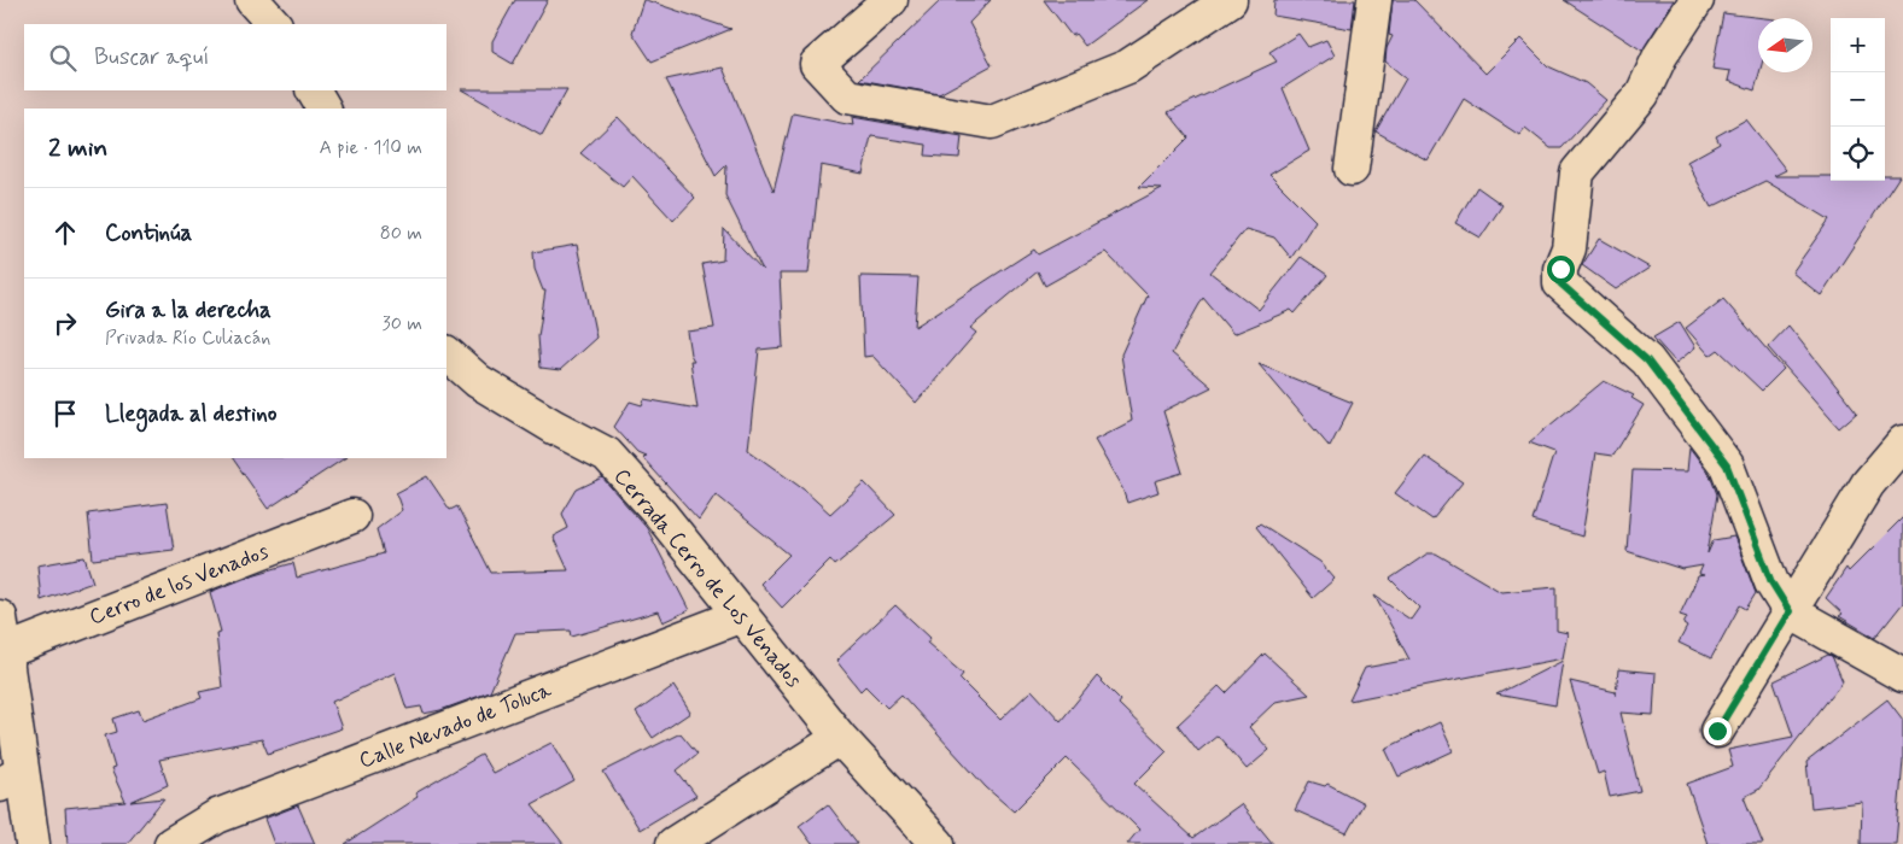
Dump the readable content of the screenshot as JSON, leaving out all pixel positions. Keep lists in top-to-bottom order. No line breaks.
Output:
{"streets":{"street":["Cerrada Cerro de Los Venados","Cerro de los Venados","Calle Nevado de Toluca"]},"crossings":[["Cerrada Cerro de Los Venados","Calle Nevado de Toluca"]],"north":"left","page":{"map_buttons":["+","−"],"search":"Buscar aquí","heading":["2 min","A pie · 110 m"],"list":[["Continúa","80 m"],["Gira a la derecha","Privada Río Culiacán","30 m"],"Llegada al destino"]}}
